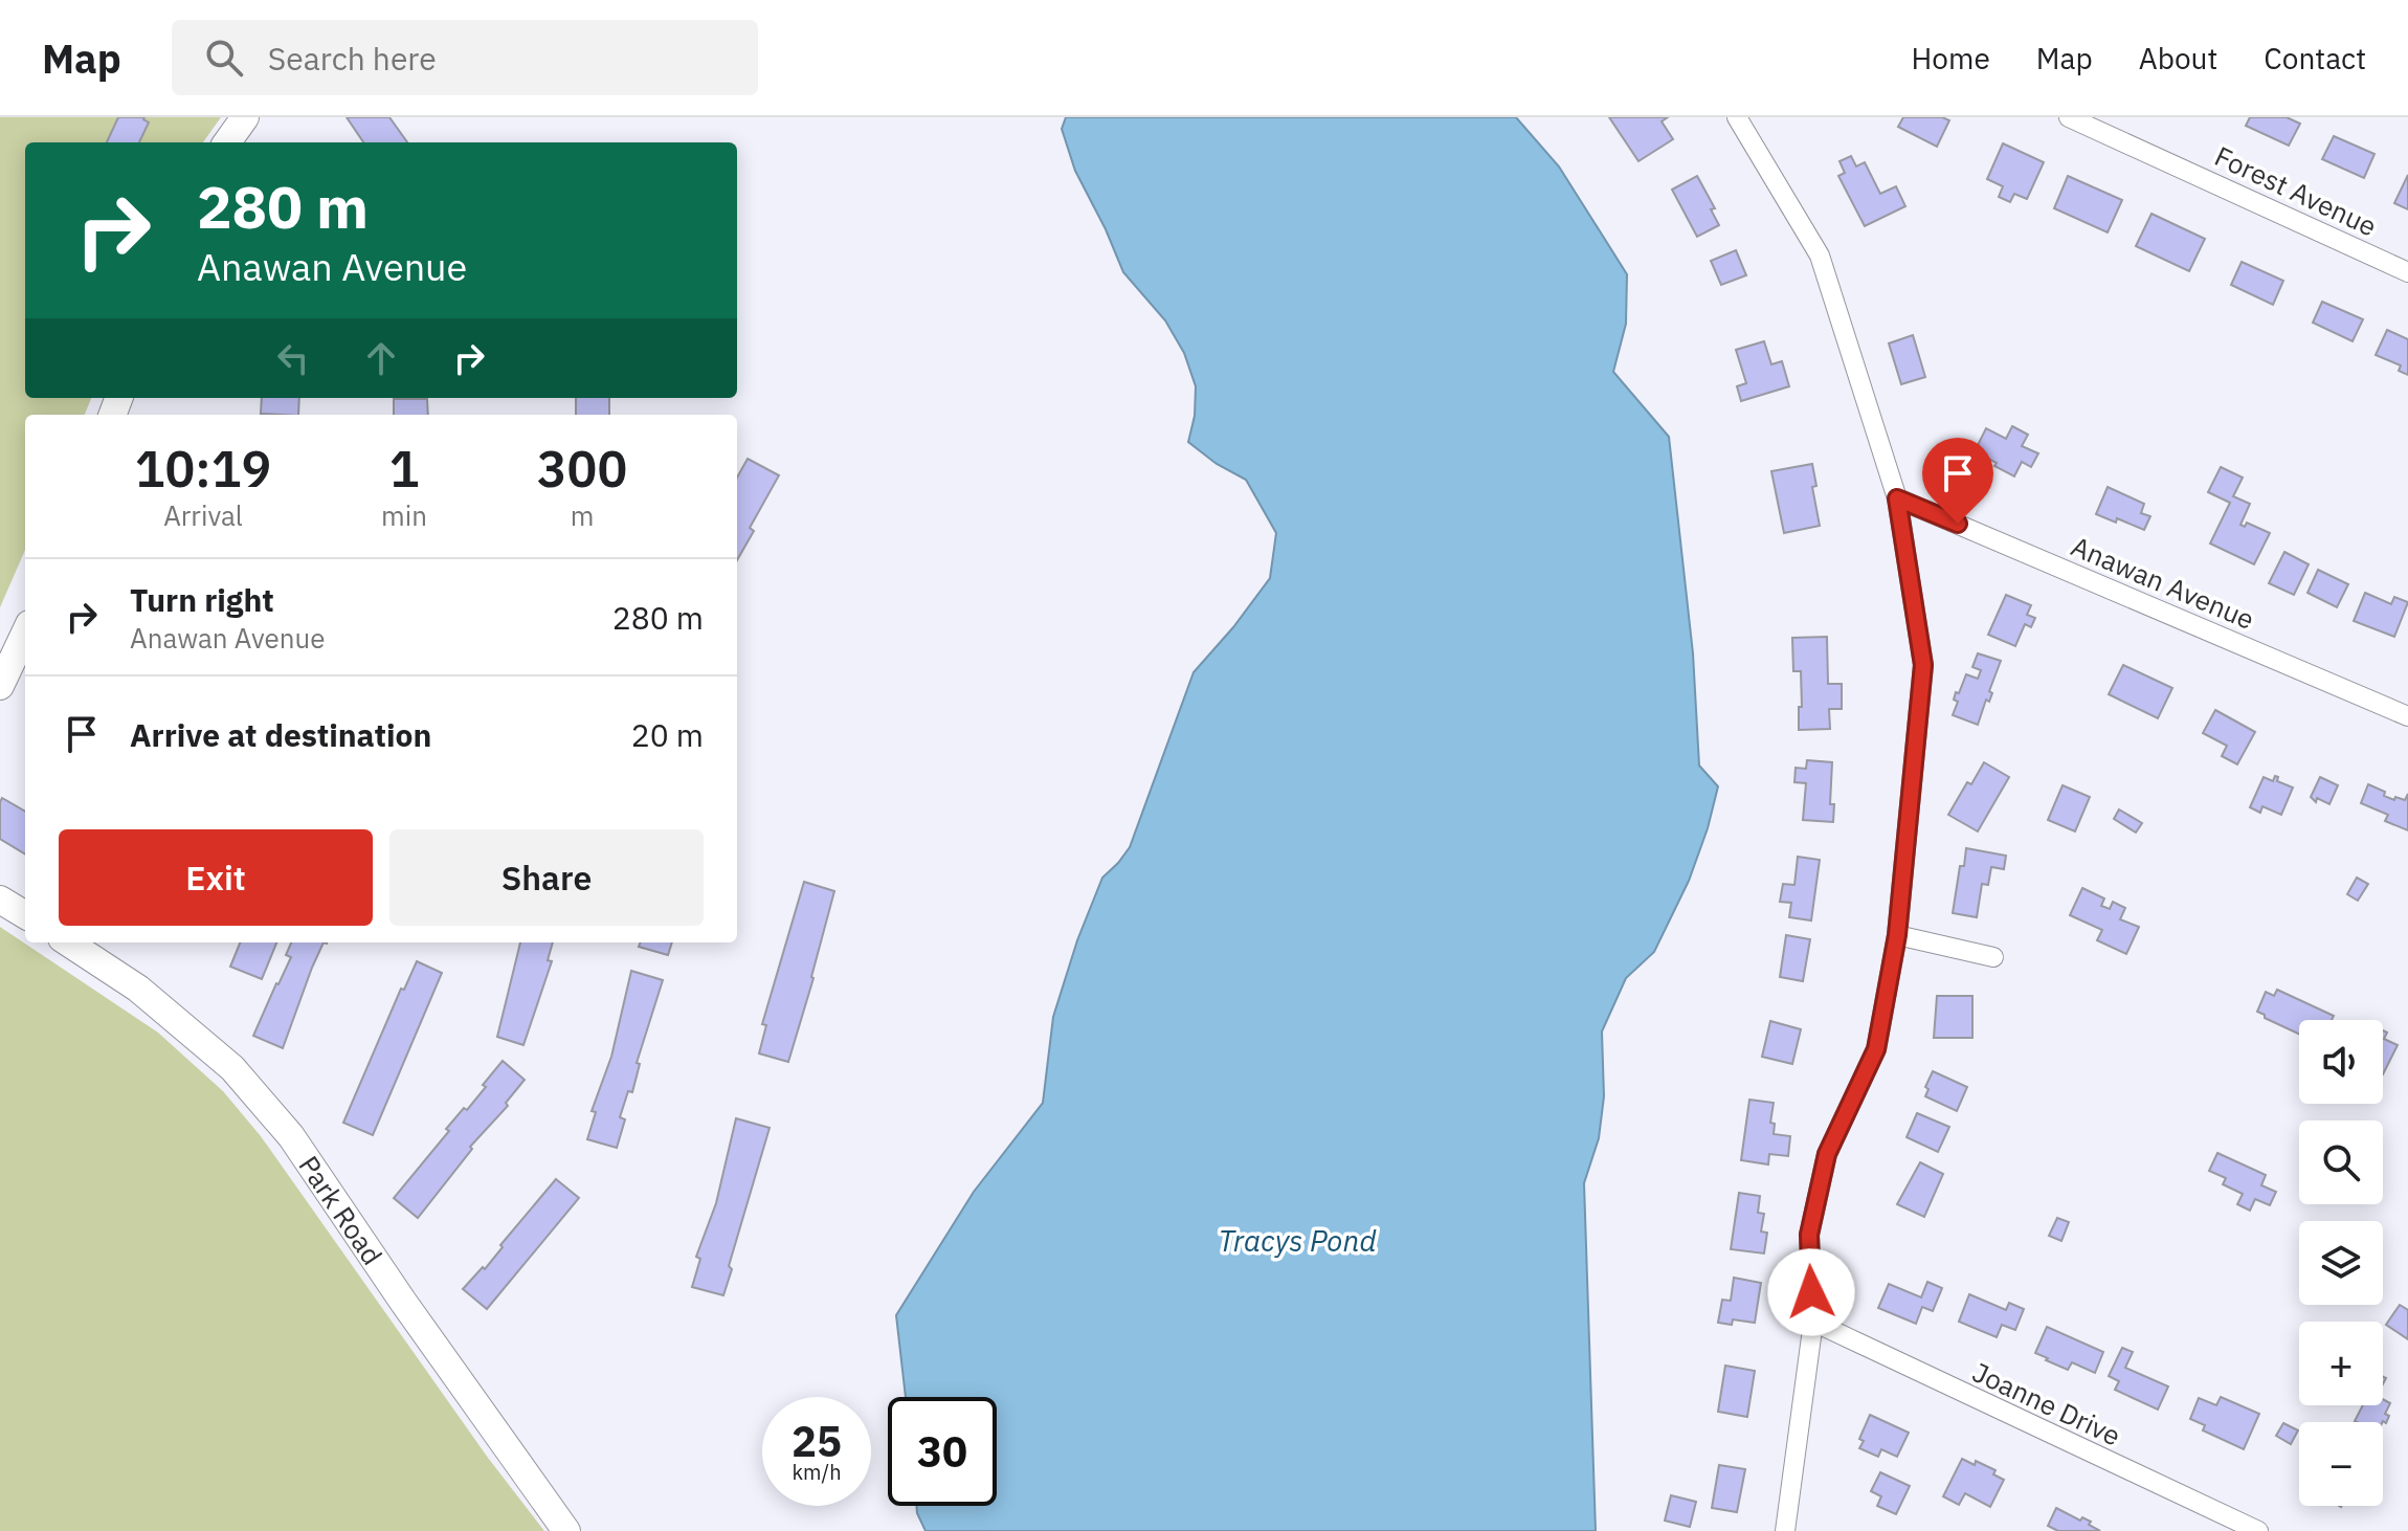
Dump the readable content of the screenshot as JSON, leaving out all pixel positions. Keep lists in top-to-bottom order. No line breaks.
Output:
{"streets":{"main road":["Park Road"],"street":["Forest Avenue","Anawan Avenue","Joanne Drive"]},"water":["Tracys Pond"],"page":{"header":"Map","search":"Search here","nav":["Home","Map","About","Contact"],"turn":["280 m","Anawan Avenue"],"eta":["10:19","Arrival","1","min","300","m"],"list":[{"name":"Turn right","note":"Anawan Avenue","value":"280 m"},{"name":"Arrive at destination","value":"20 m"}],"buttons":["Exit","Share"],"map_buttons":["+","−"],"speed":"25 km/h","limit":"30"}}
